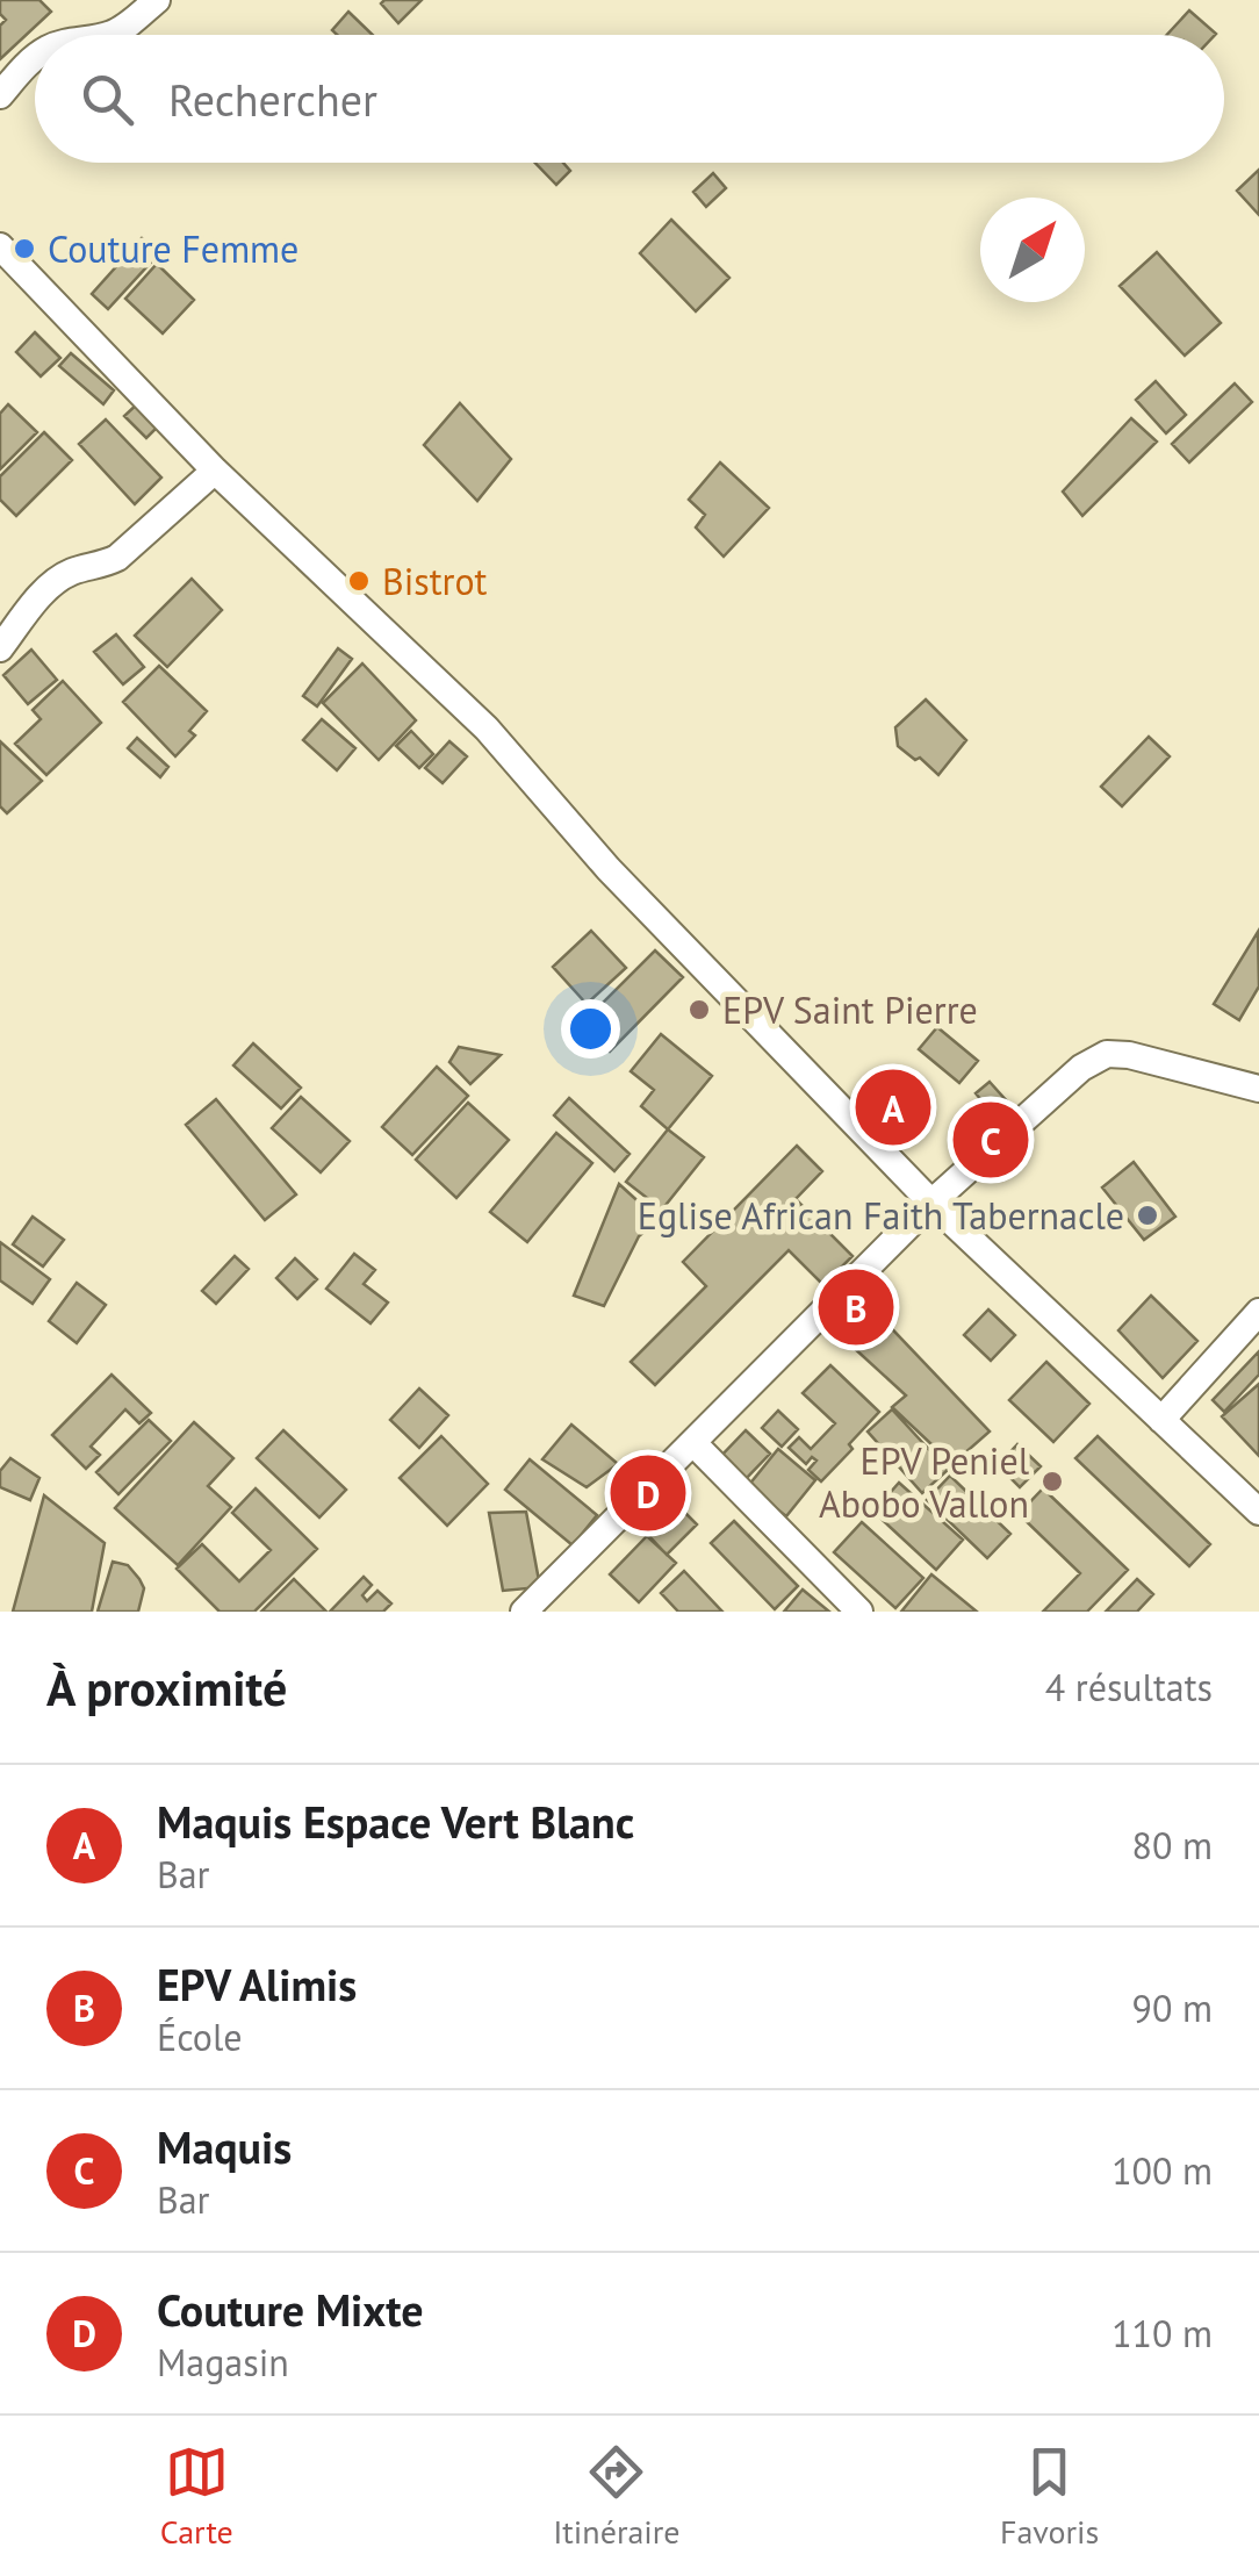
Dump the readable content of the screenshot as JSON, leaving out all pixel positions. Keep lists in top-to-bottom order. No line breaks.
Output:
{"places":["Couture Femme","Bistrot","EPV Saint Pierre","Eglise African Faith Tabernacle","EPV Peniel Abobo Vallon"],"north":"top right","page":{"search":"Rechercher","pins":["A","C","B","D"],"heading":["À proximité","4 résultats"],"list":[{"mark":"A","name":"Maquis Espace Vert Blanc","note":"Bar","value":"80 m"},{"mark":"B","name":"EPV Alimis","note":"École","value":"90 m"},{"mark":"C","name":"Maquis","note":"Bar","value":"100 m"},{"mark":"D","name":"Couture Mixte","note":"Magasin","value":"110 m"}],"nav":["Carte","Itinéraire","Favoris"]}}
